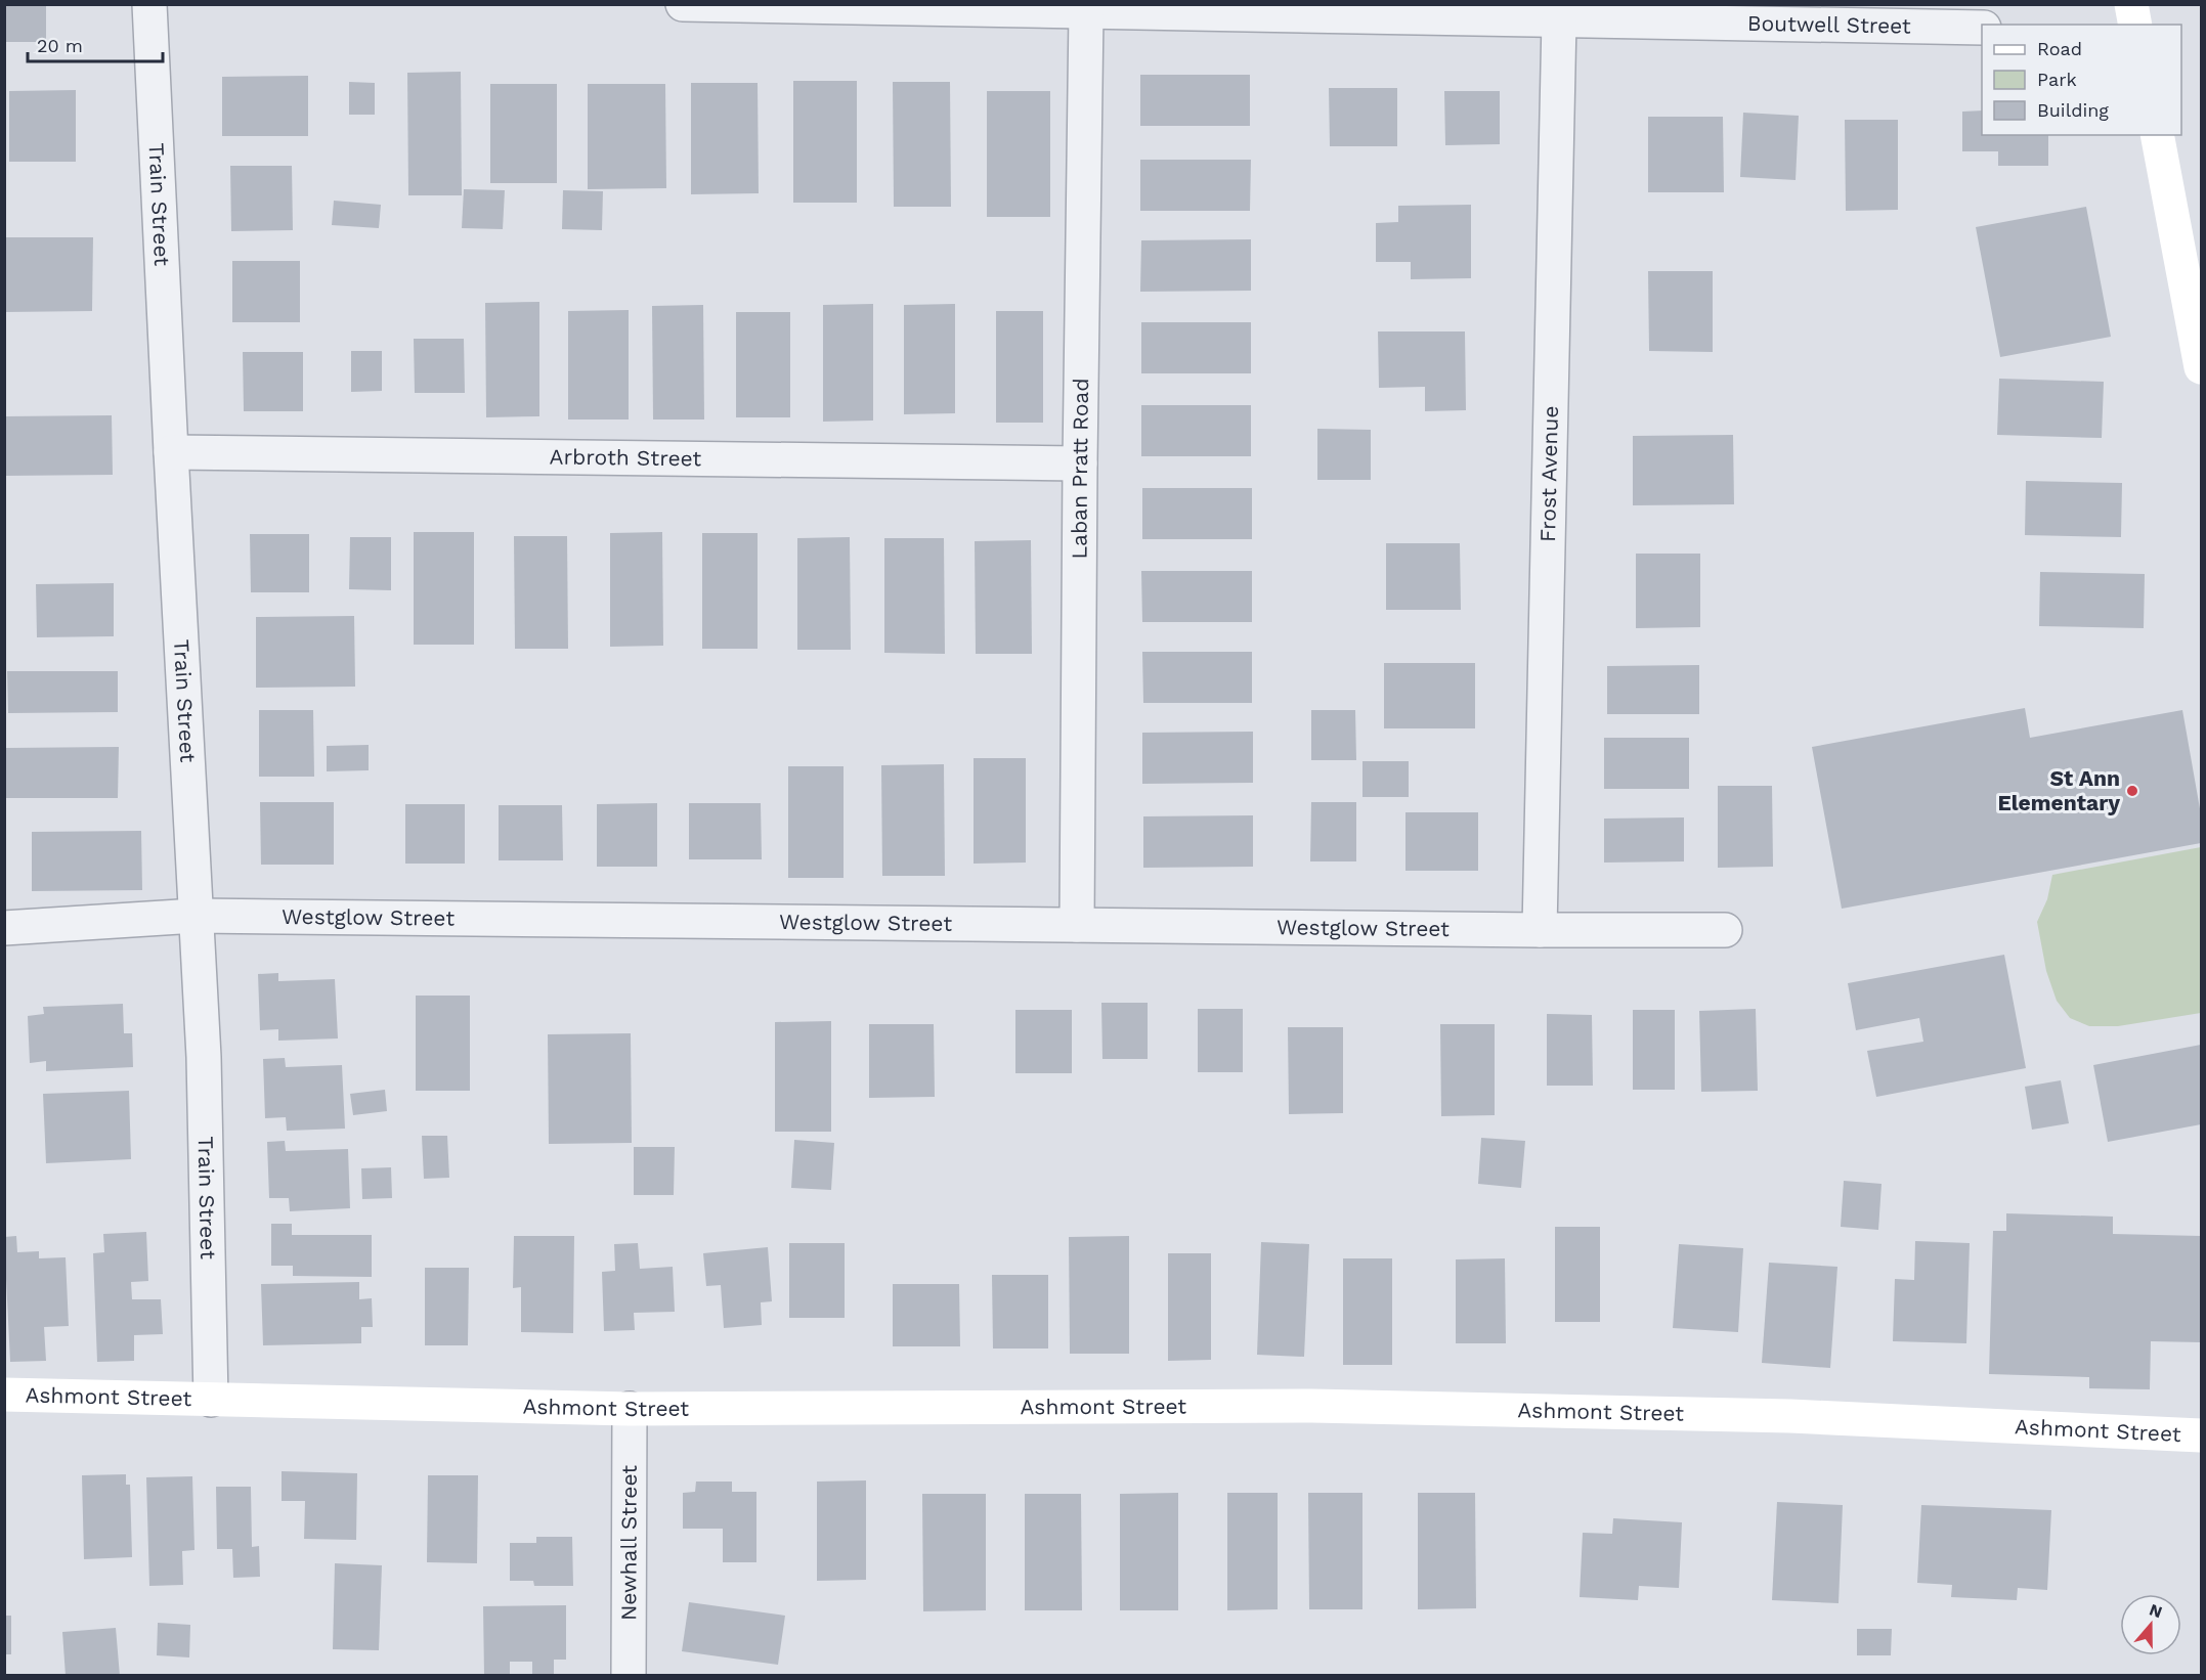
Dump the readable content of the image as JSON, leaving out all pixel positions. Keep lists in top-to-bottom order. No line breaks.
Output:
{"streets":{"main road":["Ashmont Street"],"street":["Boutwell Street","Train Street","Arbroth Street","Laban Pratt Road","Frost Avenue","Westglow Street","Newhall Street"]},"crossings":[["Boutwell Street","Laban Pratt Road"],["Boutwell Street","Frost Avenue"],["Train Street","Arbroth Street"],["Train Street","Westglow Street"],["Train Street","Ashmont Street"],["Arbroth Street","Laban Pratt Road"],["Laban Pratt Road","Westglow Street"],["Frost Avenue","Westglow Street"],["Ashmont Street","Newhall Street"]],"places":["St Ann Elementary"],"legend":["Road","Park","Building"],"scale_bar":"20 m","north":"top"}
